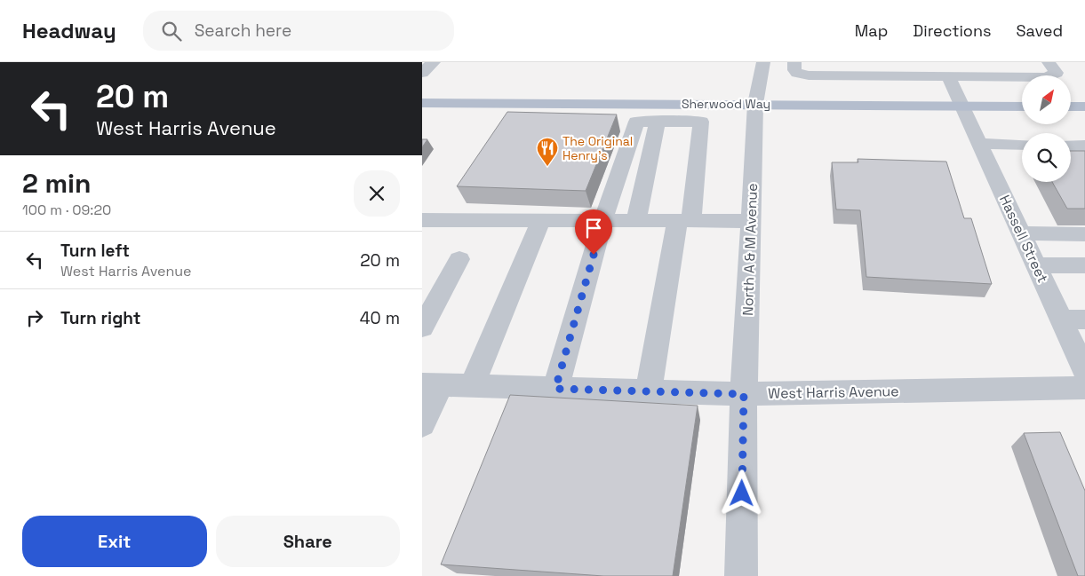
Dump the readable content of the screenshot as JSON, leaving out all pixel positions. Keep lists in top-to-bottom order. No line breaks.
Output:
{"streets":{"main road":["Sherwood Way"],"street":["Hassell Street","North A & M Avenue","West Harris Avenue"]},"crossings":[["Sherwood Way","Hassell Street"],["Sherwood Way","North A & M Avenue"],["North A & M Avenue","West Harris Avenue"]],"places":{"restaurant":["The Original Henry's"]},"north":"top right","page":{"header":"Headway","search":"Search here","nav":["Map","Directions","Saved"],"turn":["20 m","West Harris Avenue"],"heading":["2 min","100 m · 09:20"],"list":[{"name":"Turn left","note":"West Harris Avenue","value":"20 m"},{"name":"Turn right","value":"40 m"}],"buttons":["Exit","Share"]}}
